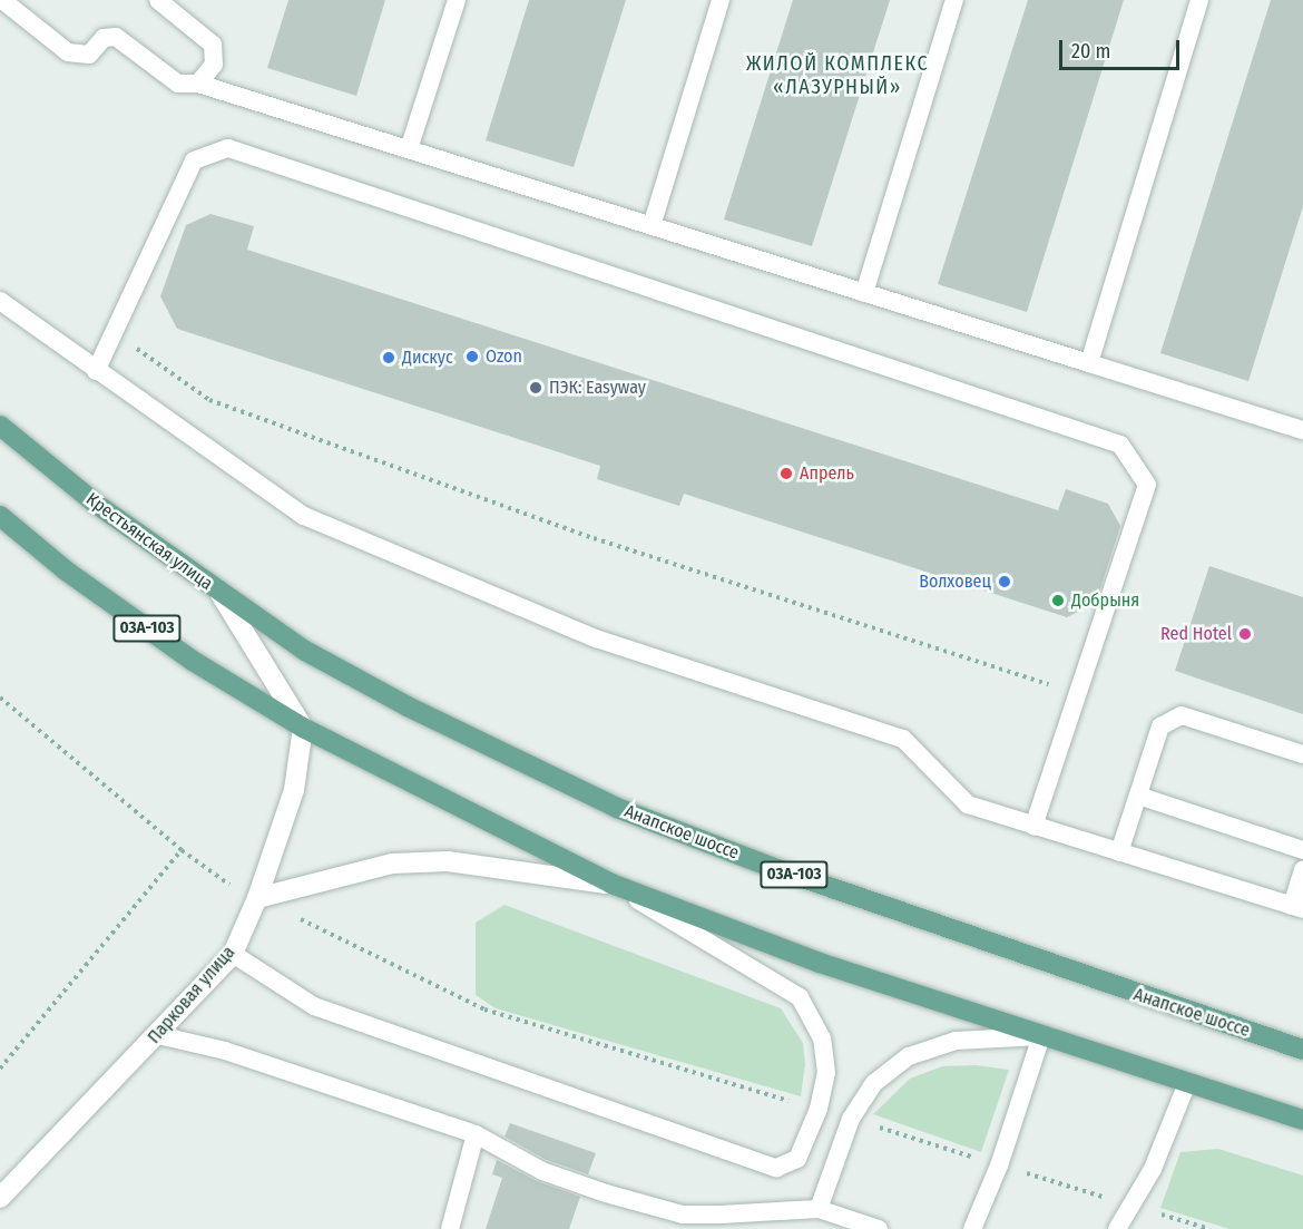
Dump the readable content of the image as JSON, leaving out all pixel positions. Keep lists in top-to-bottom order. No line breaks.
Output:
{"streets":{"main road":["Крестьянская улица","03А-103","Анапское шоссе","Парковая улица"]},"crossings":[["Крестьянская улица","Анапское шоссе"],["03А-103","Парковая улица"]],"districts":["ЖИЛОЙ КОМПЛЕКС «ЛАЗУРНЫЙ»"],"places":["Ozon","Дискус","ПЭК: Easyway","Апрель","Волховец","Добрыня","Red Hotel"],"scale_bar":"20 m"}
